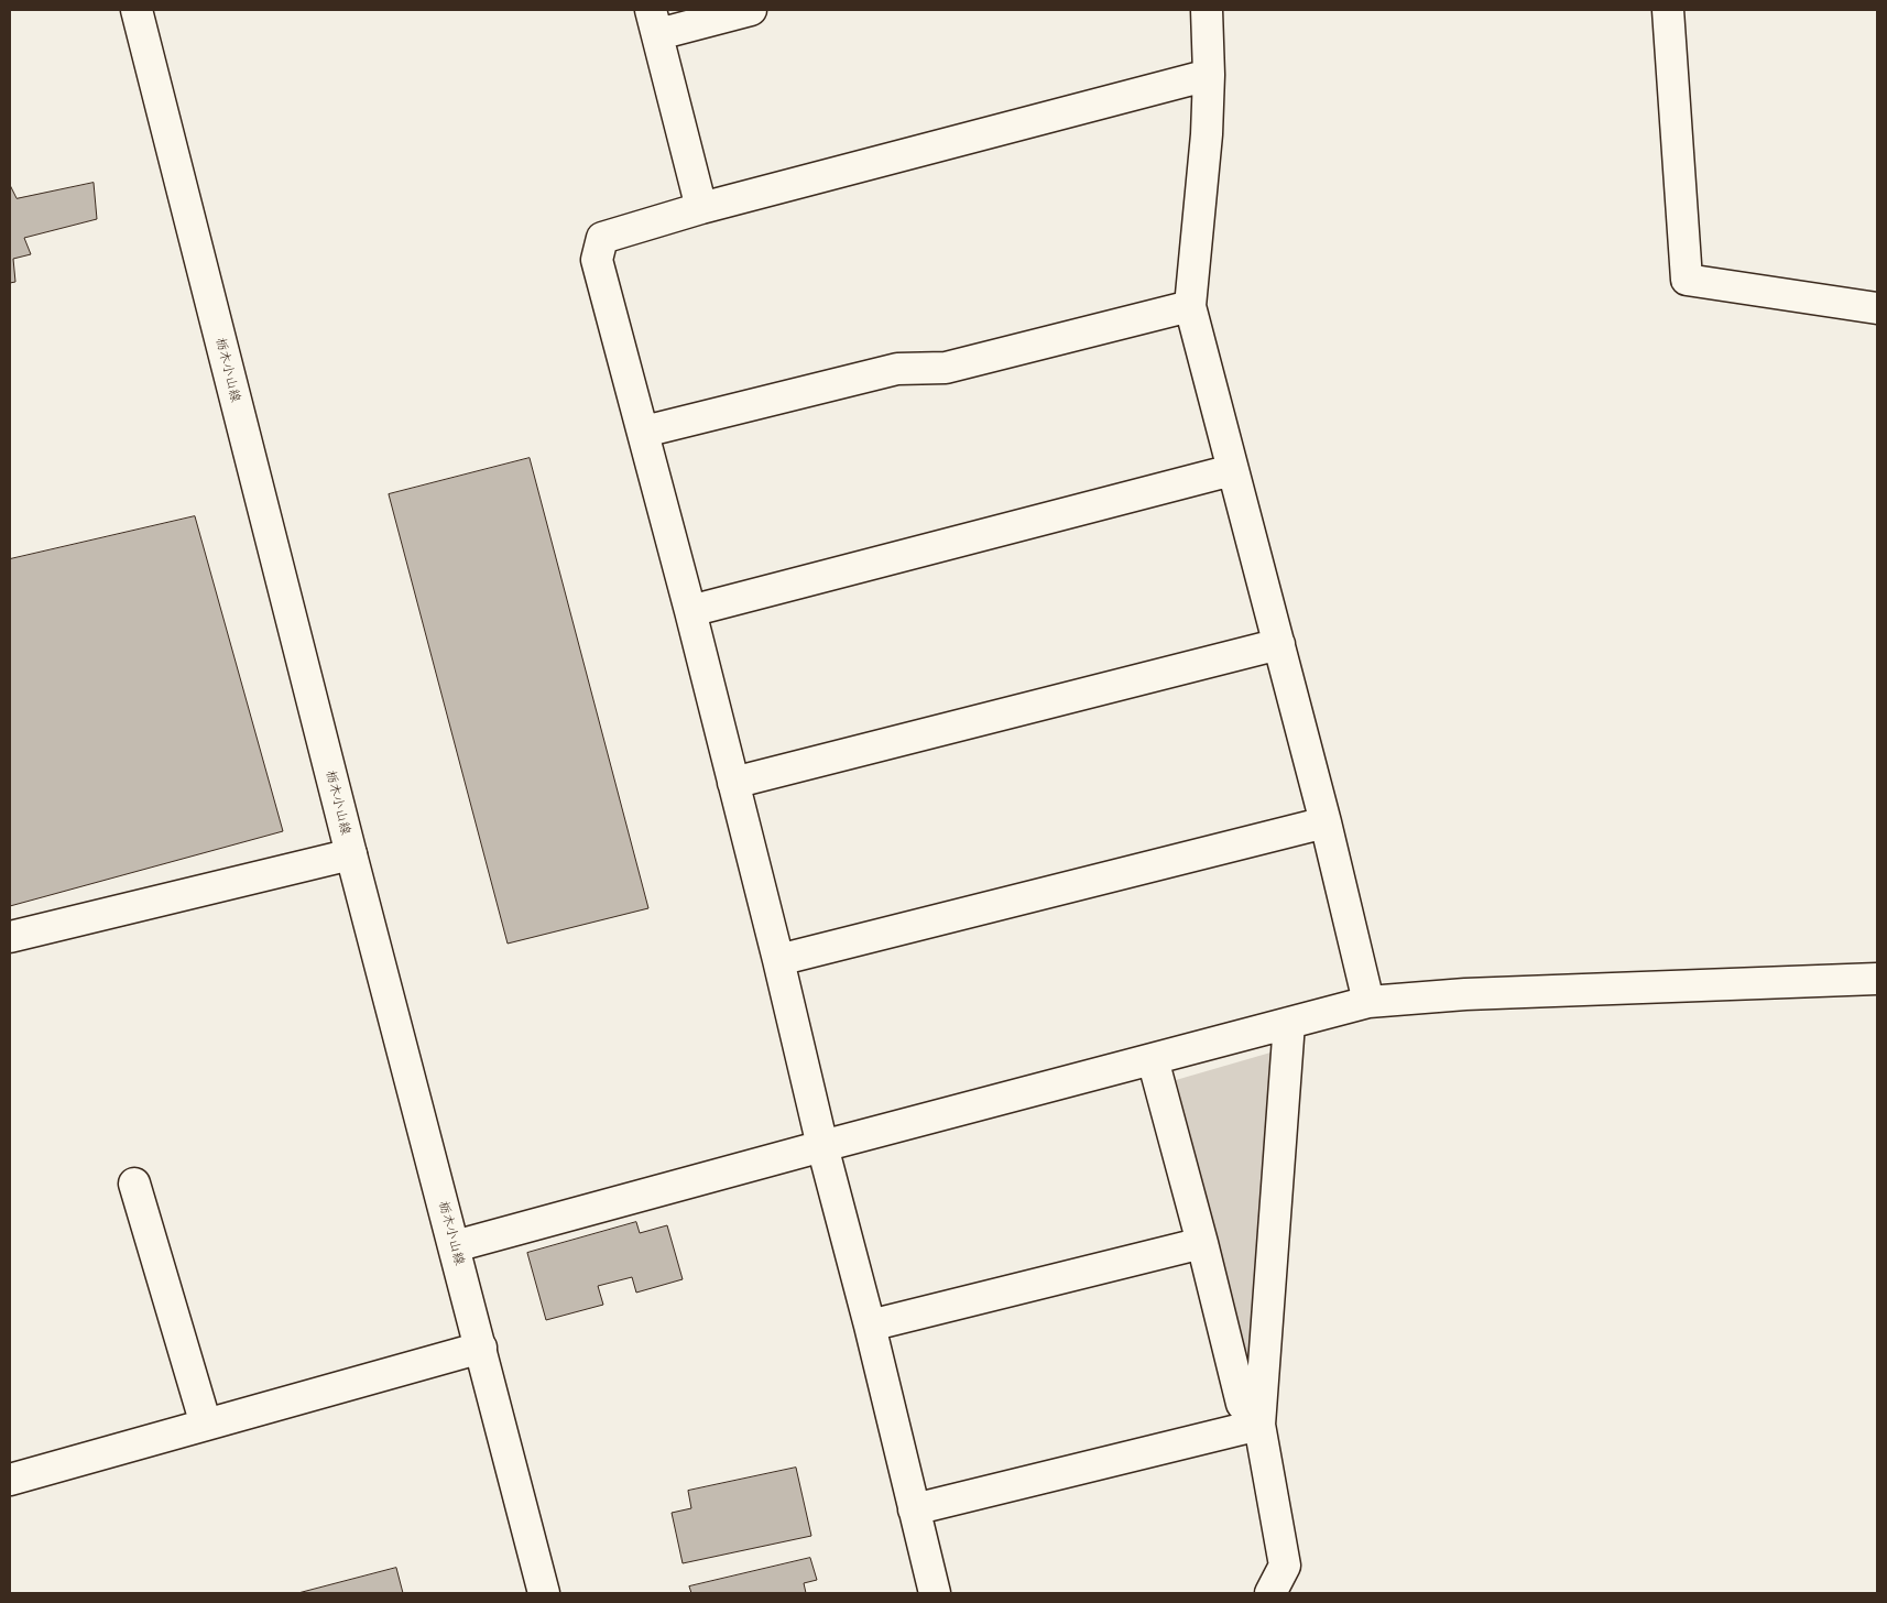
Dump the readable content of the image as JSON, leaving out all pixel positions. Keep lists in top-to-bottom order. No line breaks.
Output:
{"streets":{"street":["栃木小山線"]}}
